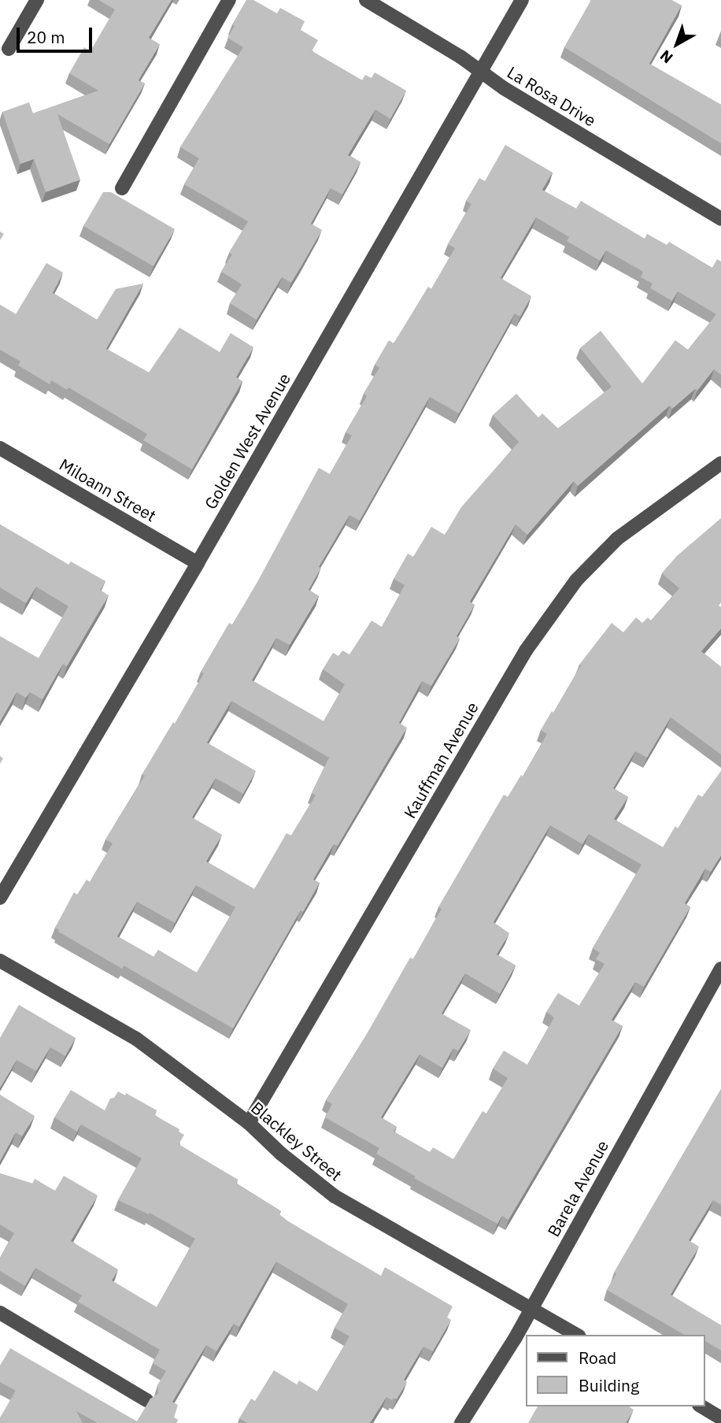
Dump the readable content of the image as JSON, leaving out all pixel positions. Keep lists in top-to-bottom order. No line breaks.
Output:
{"streets":{"street":["La Rosa Drive","Golden West Avenue","Miloann Street","Kauffman Avenue","Blackley Street","Barela Avenue"]},"crossings":[["La Rosa Drive","Golden West Avenue"],["Golden West Avenue","Miloann Street"],["Kauffman Avenue","Blackley Street"],["Blackley Street","Barela Avenue"]],"legend":["Road","Building"],"scale_bar":"20 m","north":"bottom left"}
